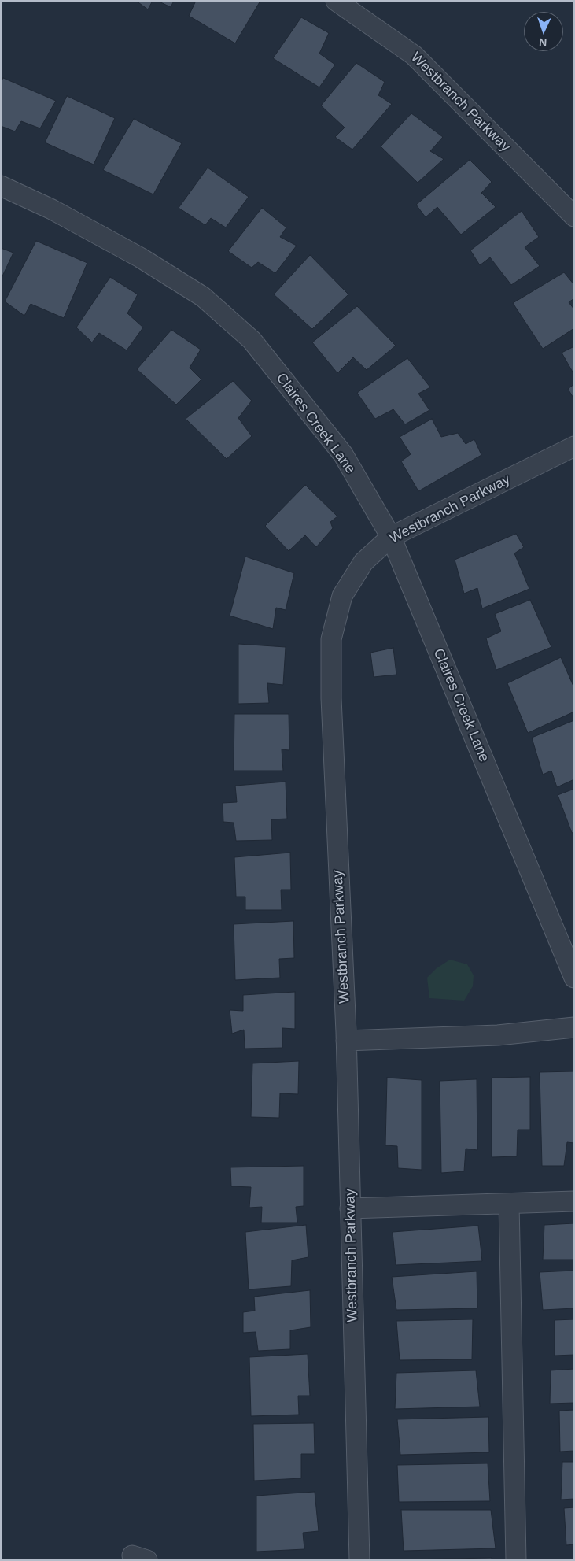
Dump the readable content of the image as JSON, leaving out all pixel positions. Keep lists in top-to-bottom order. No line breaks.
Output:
{"streets":{"street":["Westbranch Parkway","Claires Creek Lane"]},"crossings":[["Westbranch Parkway","Claires Creek Lane"]],"north":"bottom"}
